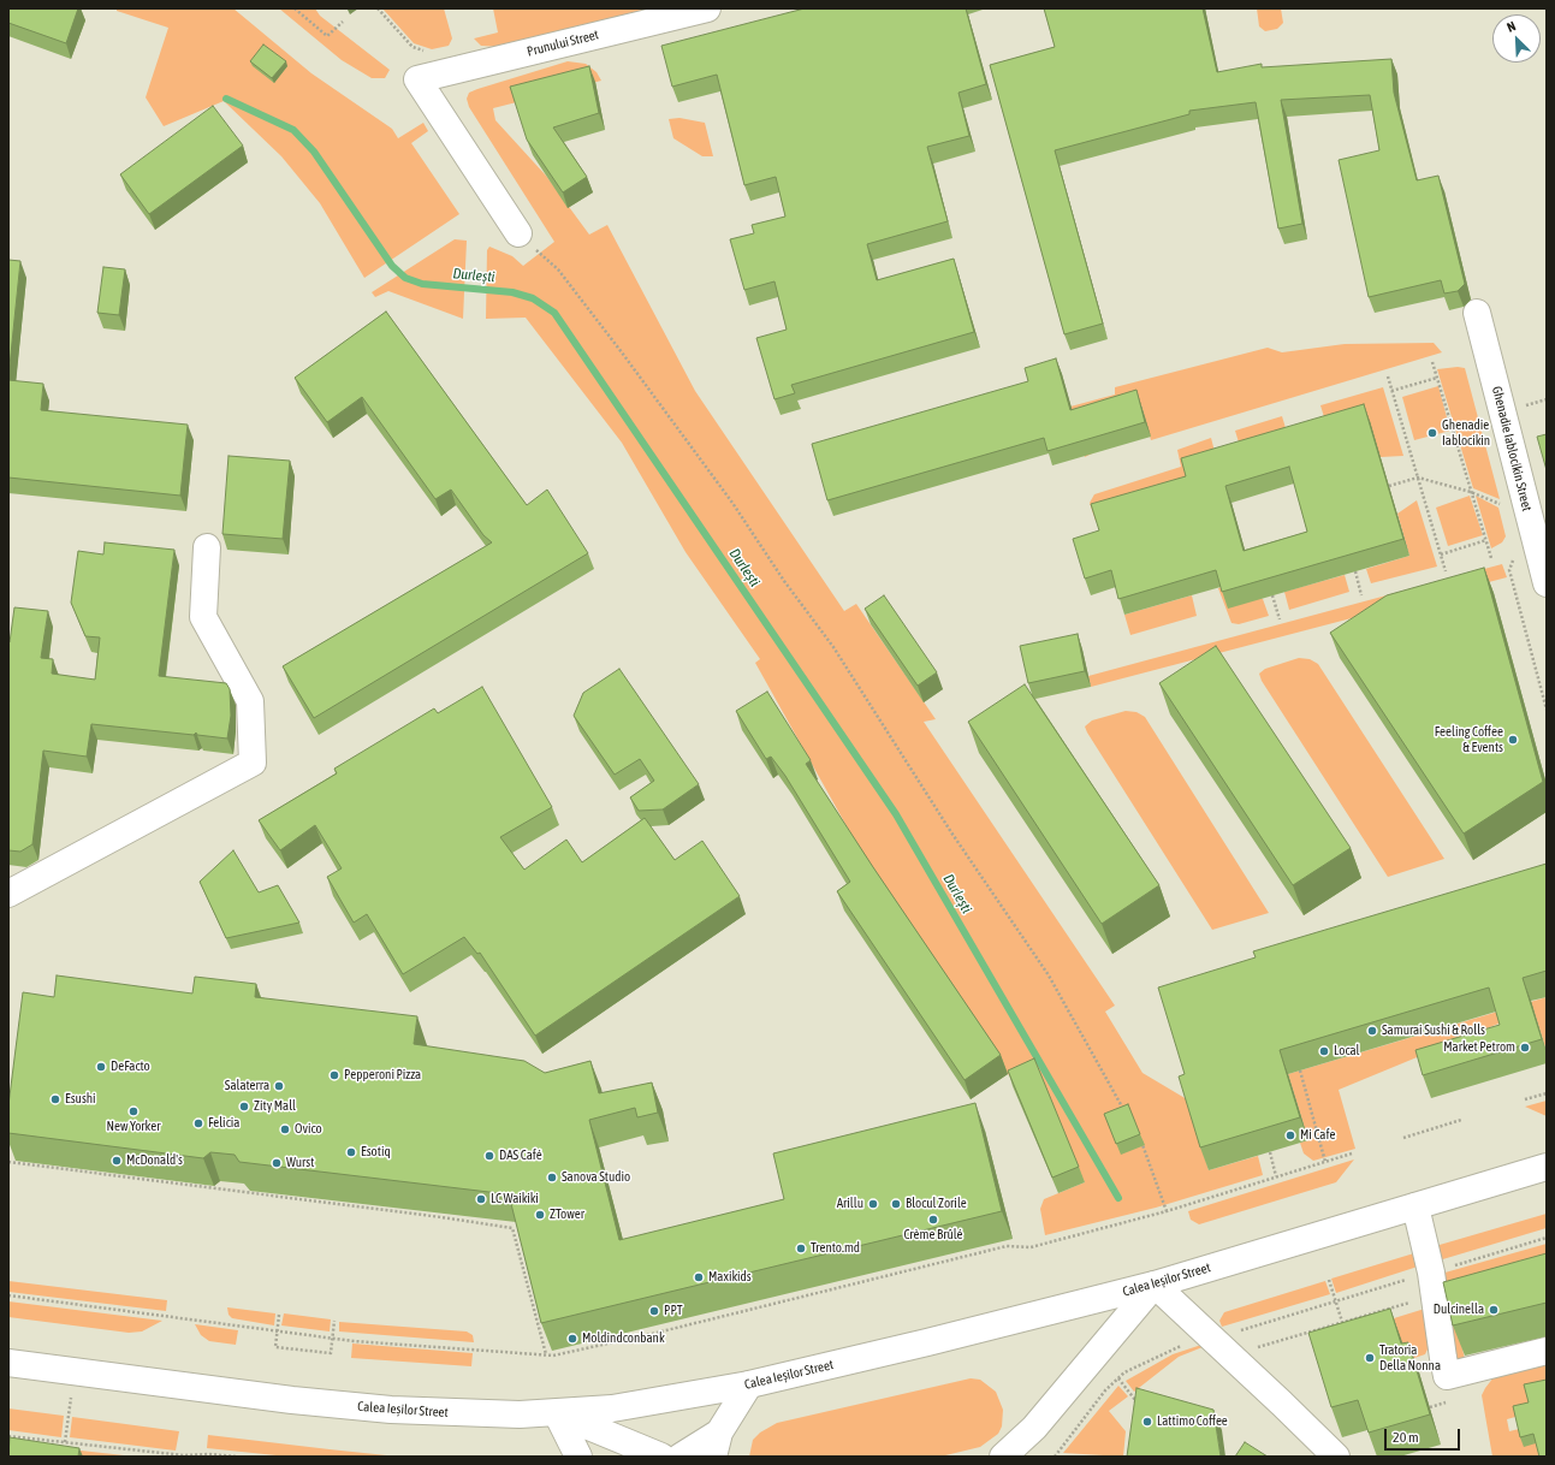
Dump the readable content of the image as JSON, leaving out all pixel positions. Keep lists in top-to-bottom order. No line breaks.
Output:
{"streets":{"main road":["Prunului Street","Ghenadie Iablocikin Street","Calea Ieșilor Street"]},"water":["Durlești"],"places":["Ghenadie Iablocikin","Feeling Coffee & Events","Samurai Sushi & Rolls","Market Petrom","Local","DeFacto","Pepperoni Pizza","Salaterra","Esushi","Zity Mall","New Yorker","Felicia","Ovico","Mi Cafe","Esotiq","DAS Café","McDonald's","Wurst","Sanova Studio","LC Waikiki","Arillu","Blocul Zorile","ZTower","Crème Brûlé","Trento.md","Maxikids","Dulcinella","PPT","Moldindconbank","Tratoria Della Nonna","Lattimo Coffee"],"scale_bar":"20 m","north":"top left"}
